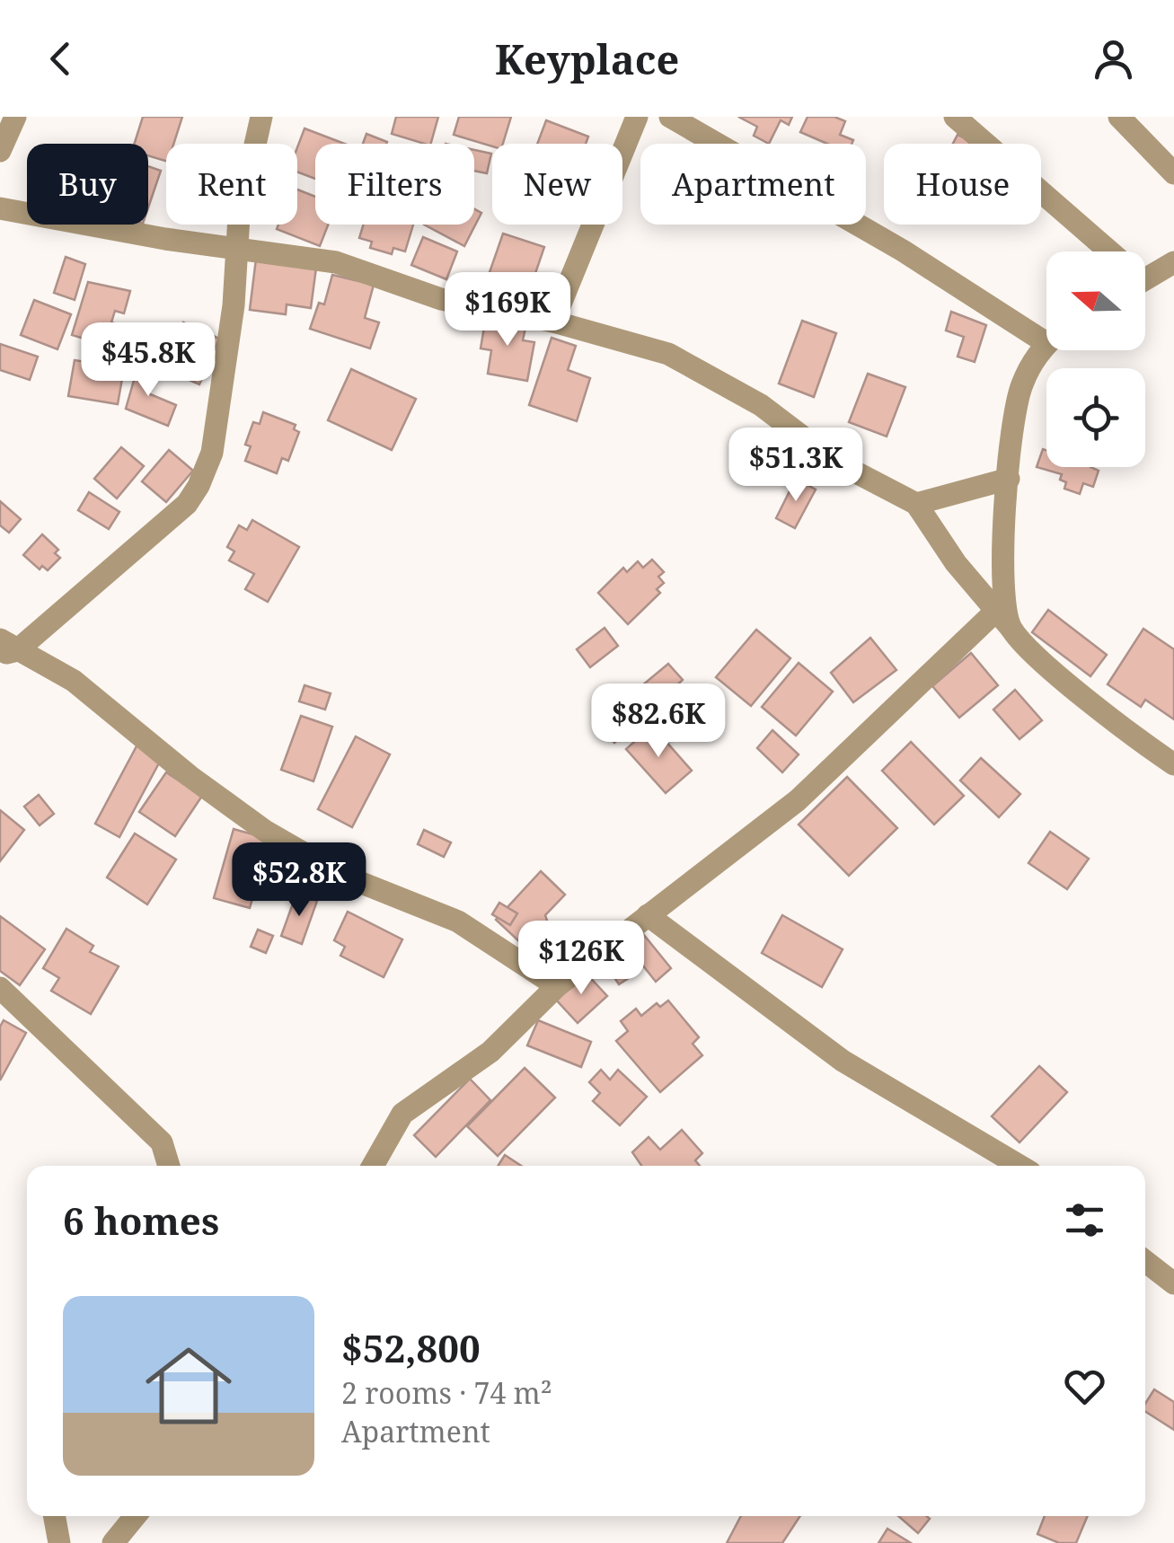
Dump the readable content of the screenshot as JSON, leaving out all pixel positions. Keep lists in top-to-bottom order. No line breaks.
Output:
{"north":"left","page":{"header":"Keyplace","chip":["Buy","Rent","Filters","New","Apartment","House"],"price":["$169K","$45.8K","$51.3K","$82.6K","$52.8K","$126K"],"heading":"6 homes","list":[{"name":"$52,800","note":"2 rooms · 74 m² · Apartment"}]}}
